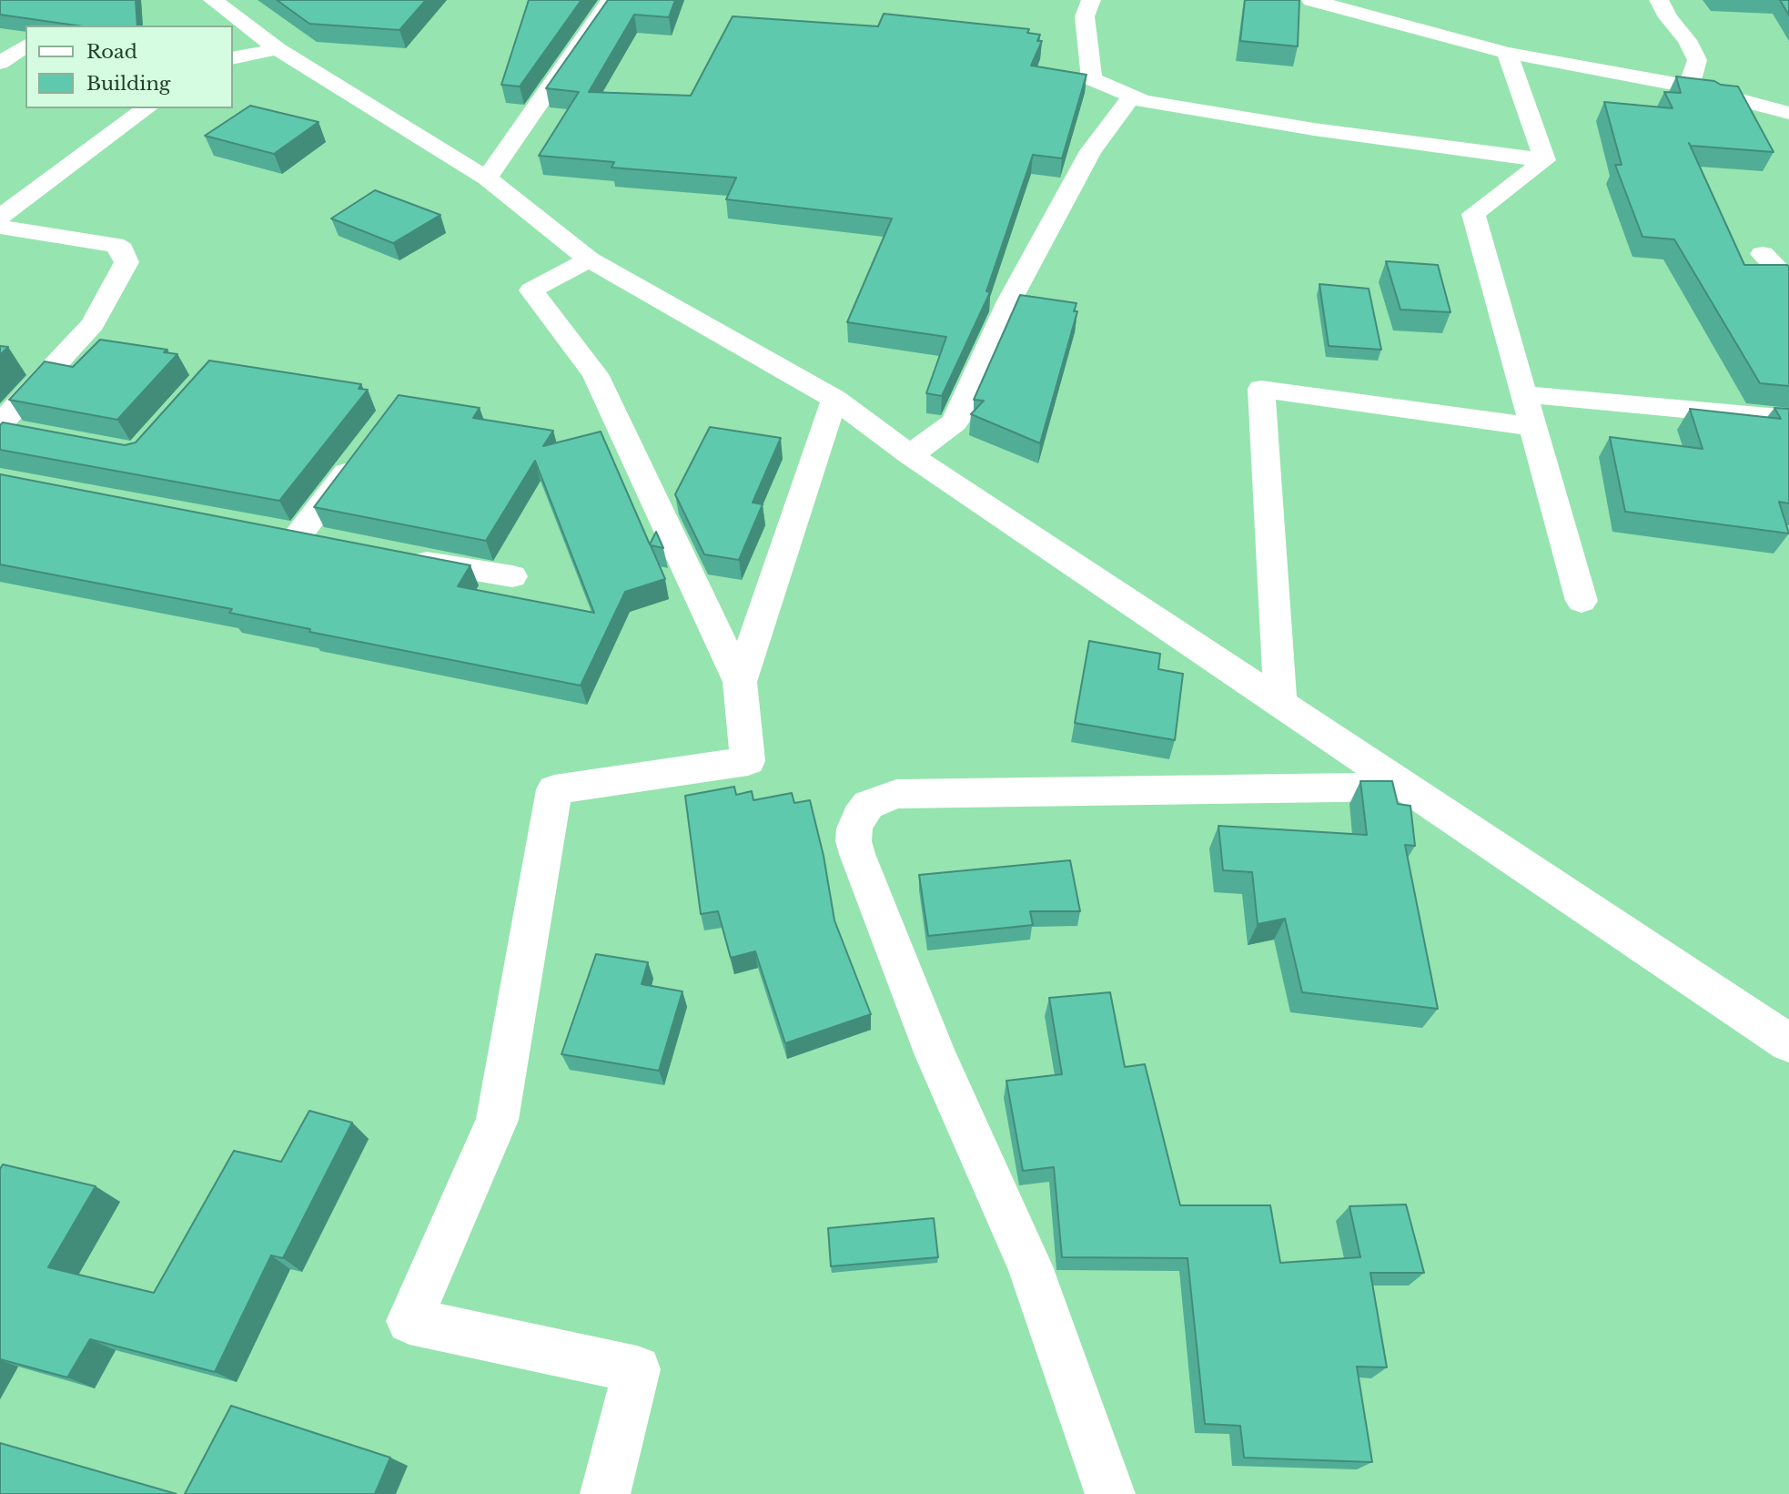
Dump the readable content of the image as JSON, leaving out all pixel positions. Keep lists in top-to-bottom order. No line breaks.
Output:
{"legend":["Road","Building"]}
